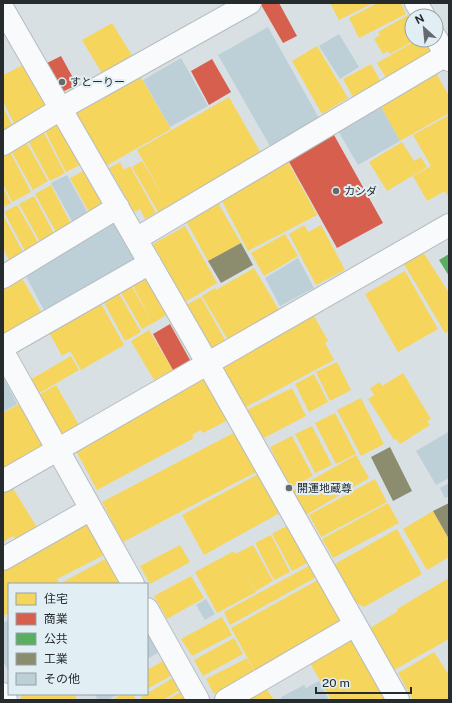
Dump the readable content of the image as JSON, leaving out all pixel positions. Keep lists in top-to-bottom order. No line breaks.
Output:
{"places":["すとーりー","カンダ","開運地蔵尊"],"legend":["住宅","商業","公共","工業","その他"],"scale_bar":"20 m","north":"top left"}
